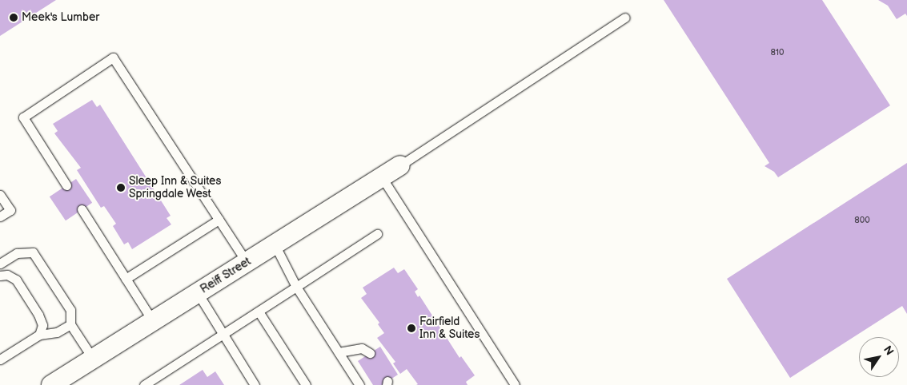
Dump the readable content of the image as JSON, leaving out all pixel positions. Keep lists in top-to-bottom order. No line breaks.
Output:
{"streets":{"street":["Reiff Street"]},"places":["Meek's Lumber","Sleep Inn & Suites Springdale West","Fairfield Inn & Suites"],"house_numbers":["810","800"],"north":"top right"}
